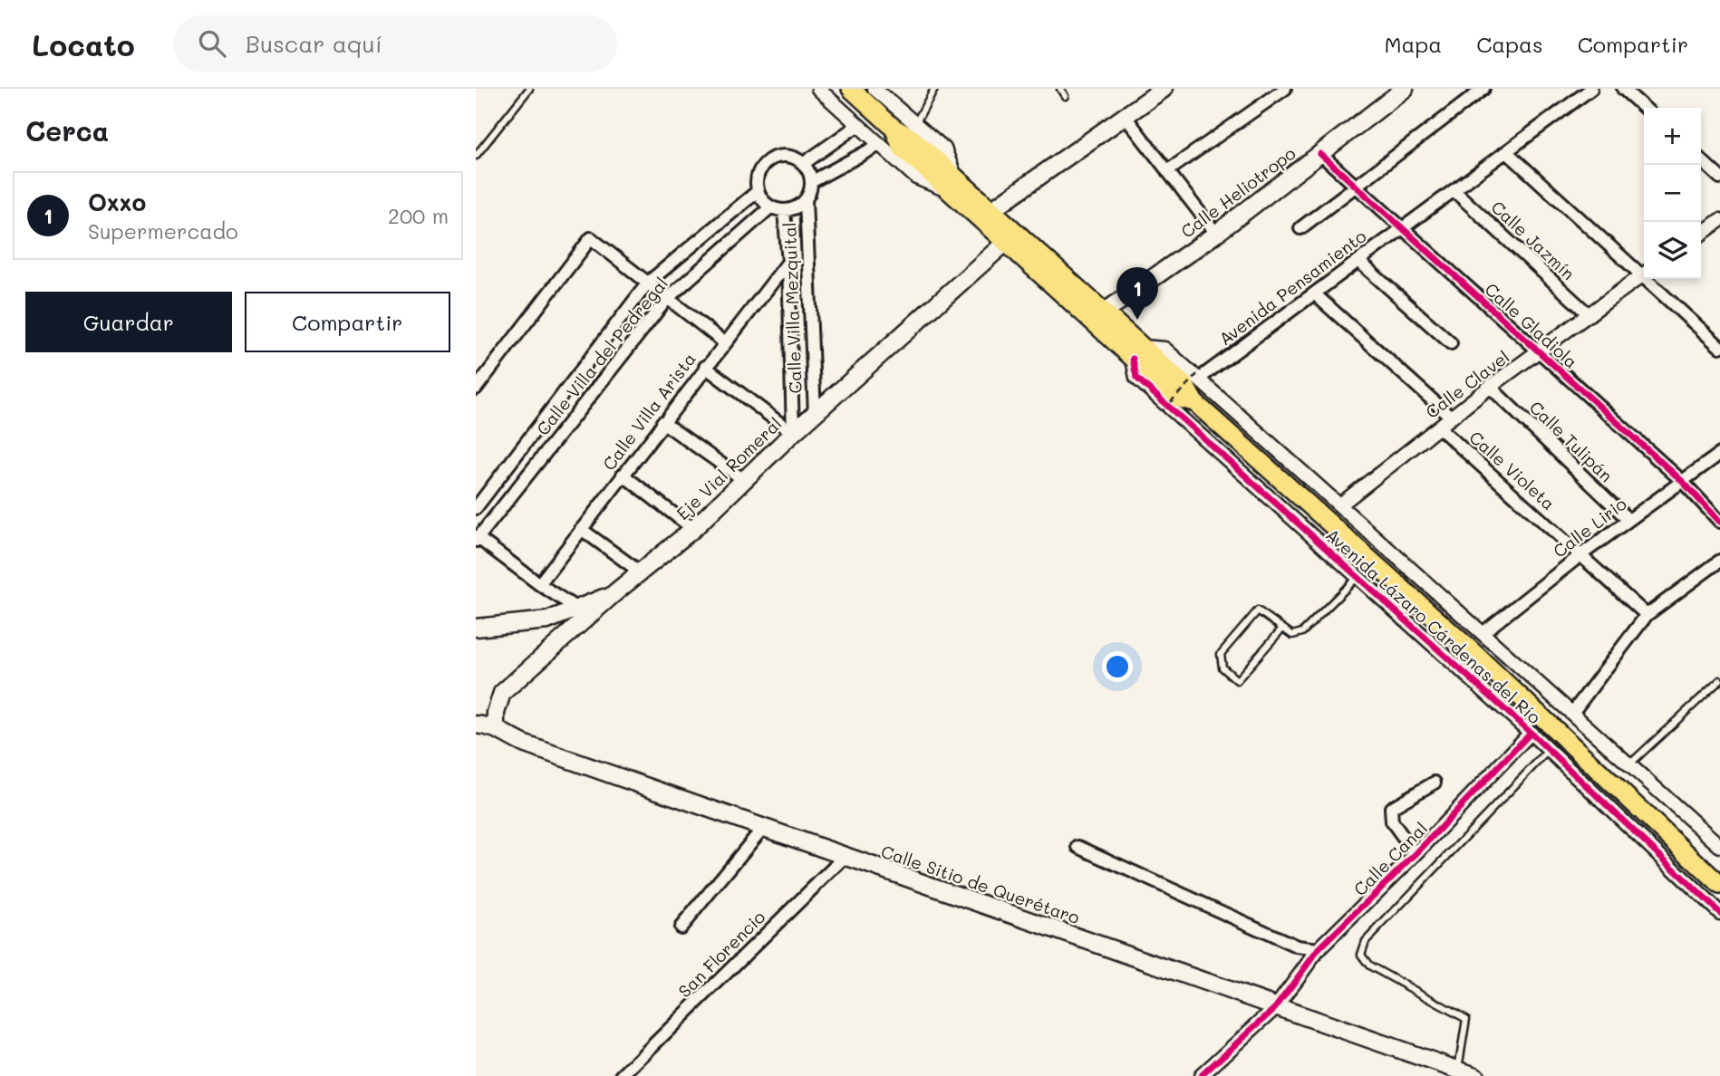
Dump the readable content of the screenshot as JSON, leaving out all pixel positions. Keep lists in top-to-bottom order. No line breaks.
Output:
{"streets":{"main road":["Calle Heliotropo","Eje Vial Romeral","Avenida Lázaro Cárdenas del Río","Calle Sitio de Querétaro"],"street":["Calle Jazmín","Avenida Pensamiento","Calle Villa Mezquital","Calle Gladiola","Calle Villa del Pedregal","Calle Clavel","Calle Villa Arista","Calle Tulipán","Calle Violeta","Calle Lirio","Calle Canal","San Florencio"]},"crossings":[["Calle Heliotropo","Calle Gladiola"],["Calle Heliotropo","Avenida Lázaro Cárdenas del Río"],["Calle Jazmín","Avenida Pensamiento"],["Calle Jazmín","Calle Clavel"],["Avenida Pensamiento","Calle Gladiola"],["Avenida Pensamiento","Avenida Lázaro Cárdenas del Río"],["Calle Villa Mezquital","Calle Villa del Pedregal"],["Calle Villa Mezquital","Calle Villa Arista"],["Calle Villa Mezquital","Eje Vial Romeral"],["Calle Gladiola","Calle Clavel"],["Calle Gladiola","Calle Lirio"],["Calle Clavel","Calle Tulipán"],["Calle Clavel","Calle Violeta"],["Calle Clavel","Avenida Lázaro Cárdenas del Río"],["Calle Tulipán","Calle Lirio"],["Eje Vial Romeral","Avenida Lázaro Cárdenas del Río"],["Eje Vial Romeral","Calle Sitio de Querétaro"],["Calle Violeta","Calle Lirio"],["Calle Lirio","Avenida Lázaro Cárdenas del Río"],["Avenida Lázaro Cárdenas del Río","Calle Canal"],["Calle Canal","Calle Sitio de Querétaro"],["Calle Sitio de Querétaro","San Florencio"]],"page":{"header":"Locato","search":"Buscar aquí","nav":["Mapa","Capas","Compartir"],"heading":"Cerca","map_buttons":["+","−"],"list":[{"mark":"1","name":"Oxxo","note":"Supermercado","value":"200 m"}],"pins":"1","buttons":["Guardar","Compartir"]}}
